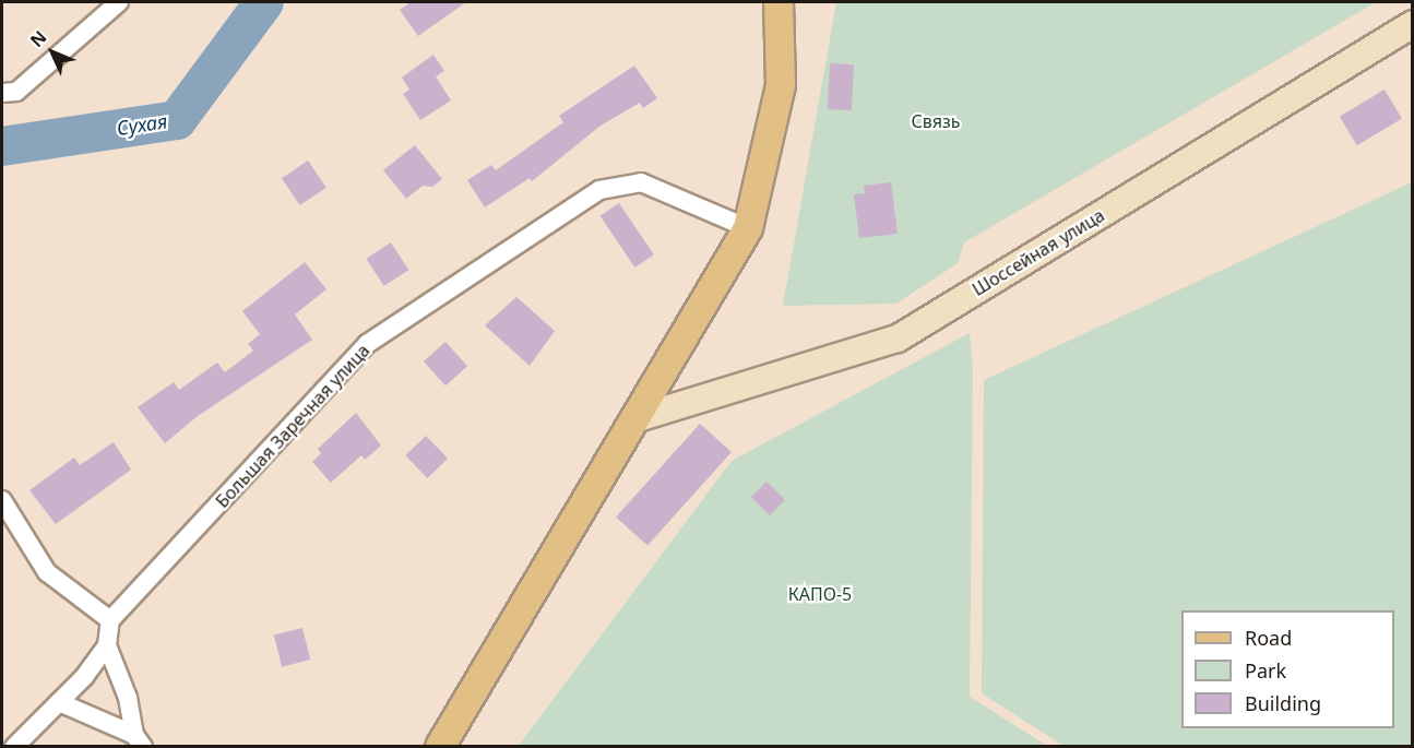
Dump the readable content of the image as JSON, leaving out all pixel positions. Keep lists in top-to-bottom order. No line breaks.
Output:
{"streets":{"street":["Шоссейная улица","Большая Заречная улица"]},"water":["Сухая"],"parks":["Связь","КАПО-5"],"legend":["Road","Park","Building"],"north":"top left"}
